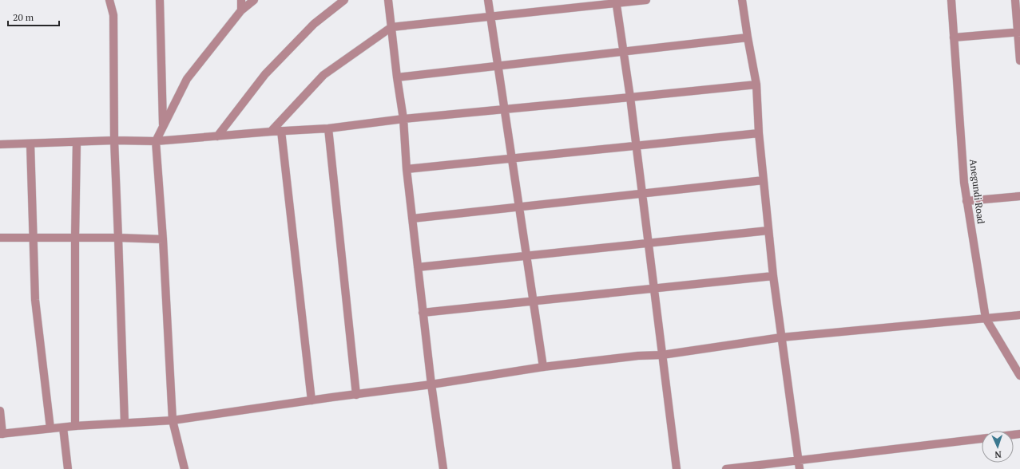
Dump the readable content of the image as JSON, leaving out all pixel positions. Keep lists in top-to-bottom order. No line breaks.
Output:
{"streets":{"street":["Anegundi Road"]},"scale_bar":"20 m","north":"bottom"}
